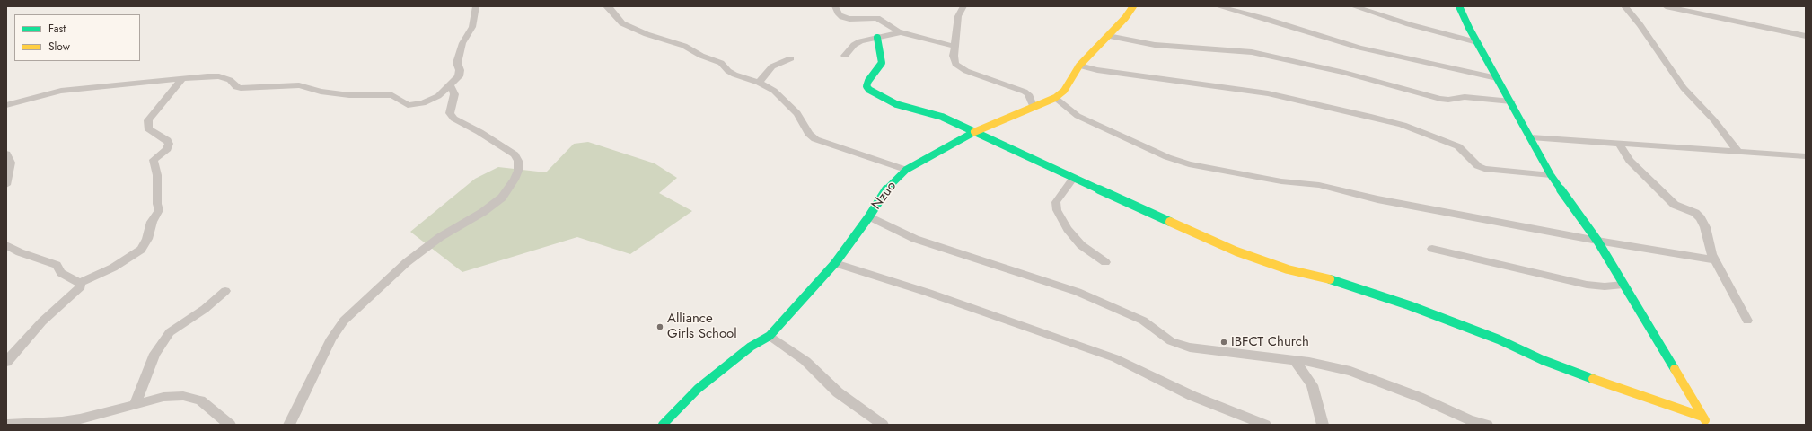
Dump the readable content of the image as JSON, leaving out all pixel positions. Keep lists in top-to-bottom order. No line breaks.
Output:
{"streets":{"street":["Nzuo"]},"places":["Alliance Girls School","IBFCT Church"],"legend":["Fast","Slow"]}
